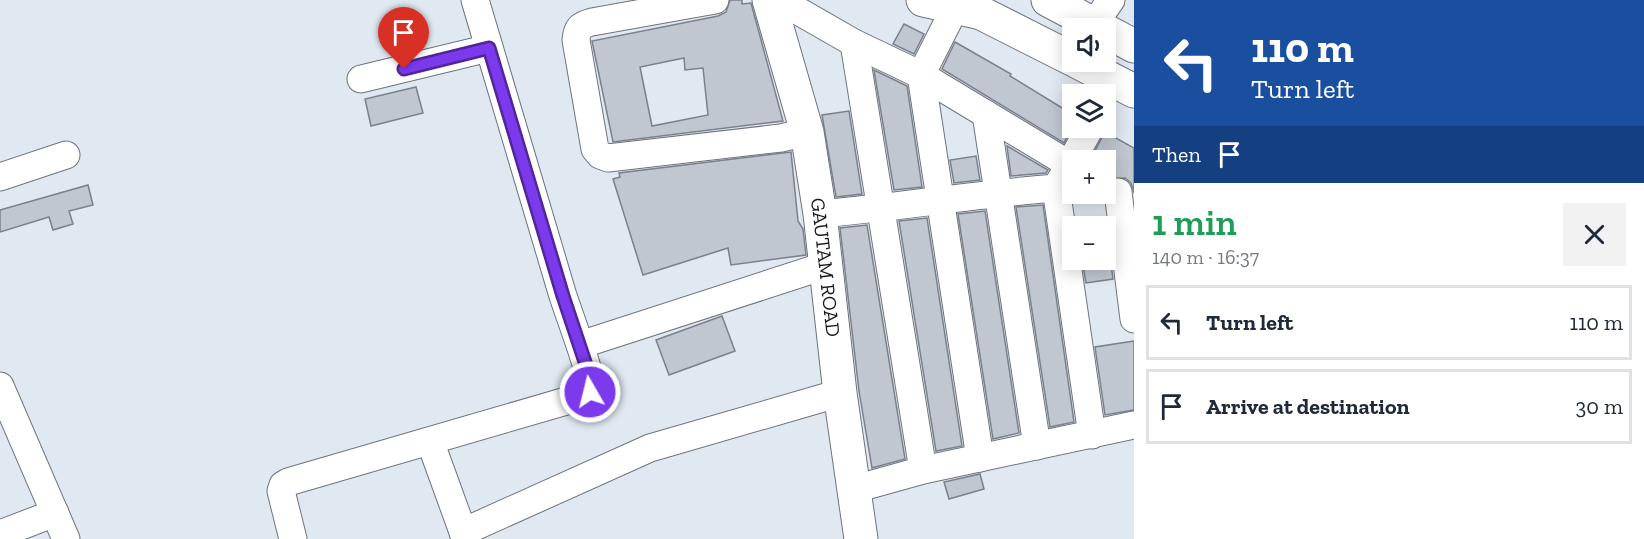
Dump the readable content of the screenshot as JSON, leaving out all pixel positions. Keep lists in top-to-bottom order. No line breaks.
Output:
{"streets":{"street":["GAUTAM ROAD"]},"page":{"turn":["110 m","Turn left"],"map_buttons":["+","−"],"then":"Then","heading":["1 min","140 m · 16:37"],"list":[{"name":"Turn left","value":"110 m"},{"name":"Arrive at destination","value":"30 m"}]}}
